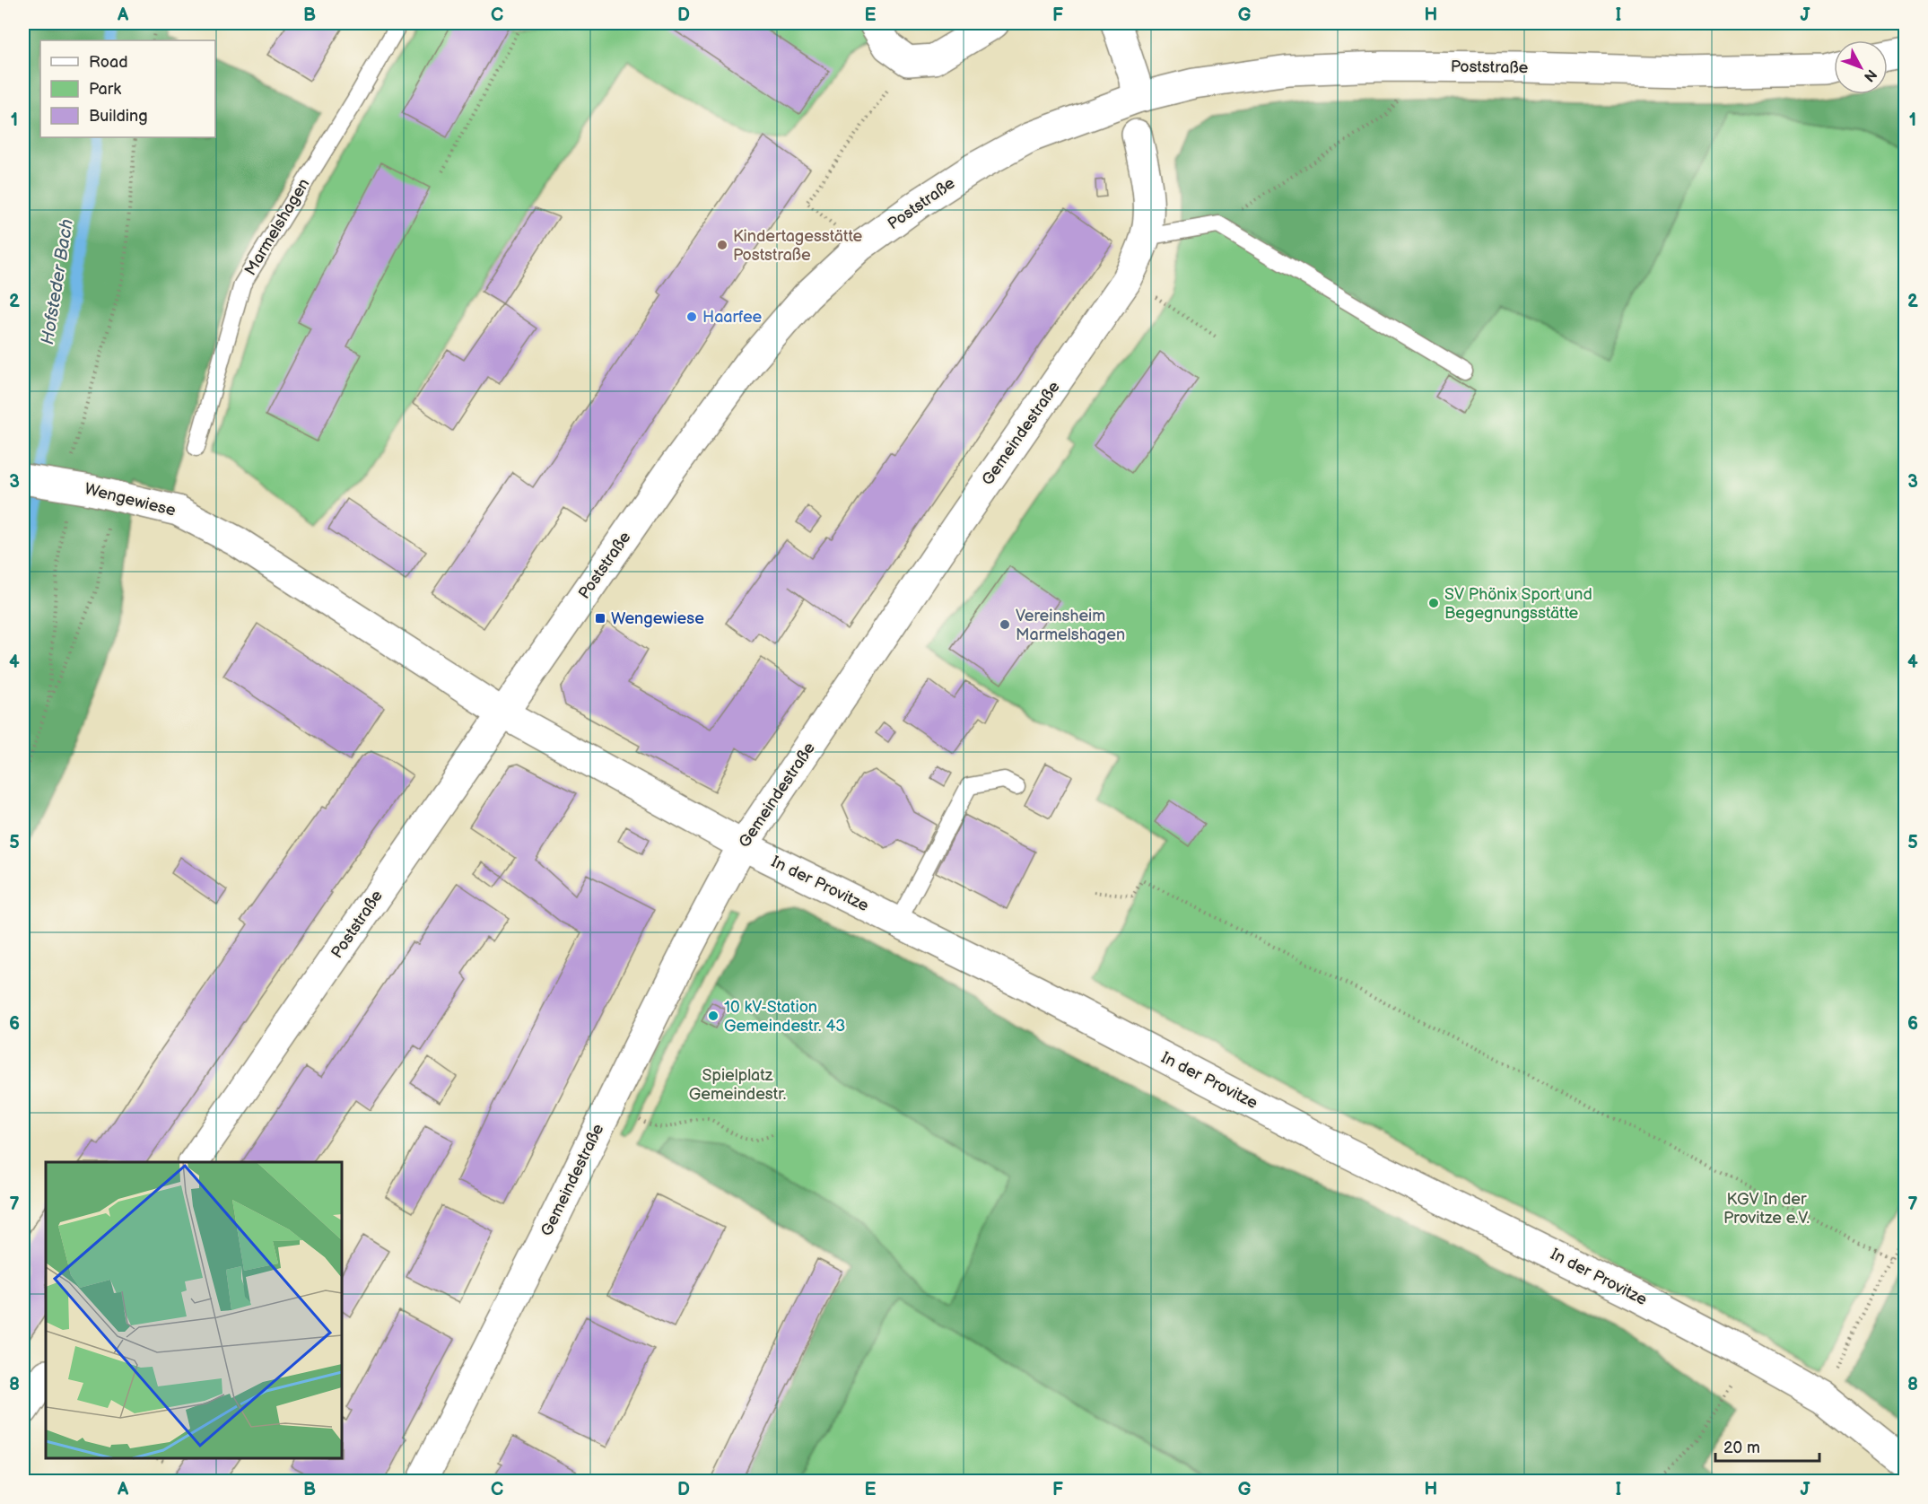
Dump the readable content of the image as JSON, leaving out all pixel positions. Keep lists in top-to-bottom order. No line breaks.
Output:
{"streets":{"street":["Poststraße","Gemeindestraße","Wengewiese","In der Provitze"],"lane":["Marmelshagen"]},"crossings":[["Poststraße","Wengewiese"],["Poststraße","In der Provitze"],["Gemeindestraße","In der Provitze"],["Wengewiese","In der Provitze"]],"water":["Hofsteder Bach"],"parks":["Spielplatz Gemeindestr.","KGV In der Provitze e.V."],"places":{"other":["Kindertagesstätte Poststraße","Haarfee","SV Phönix Sport und Begegnungsstätte","Vereinsheim Marmelshagen","10 kV-Station Gemeindestr. 43"],"transit":["Wengewiese"]},"legend":["Road","Park","Building"],"scale_bar":"20 m","north":"bottom right","grid":{"columns":["A","B","C","D","E","F","G","H","I","J"],"rows":["1","2","3","4","5","6","7","8"]}}
